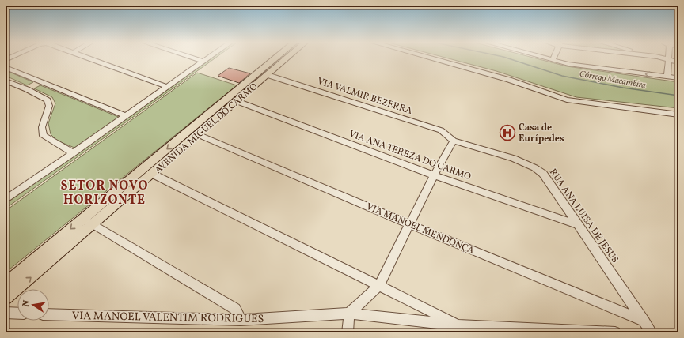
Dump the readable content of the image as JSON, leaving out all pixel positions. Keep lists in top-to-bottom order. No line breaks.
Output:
{"streets":{"main road":["AVENIDA MIGUEL DO CARMO"],"street":["VIA VALMIR BEZERRA","VIA ANA TEREZA DO CARMO","RUA ANA LUISA DE JESUS","VIA MANOEL MENDONÇA","VIA MANOEL VALENTIM RODRIGUES"]},"crossings":[["VIA VALMIR BEZERRA","AVENIDA MIGUEL DO CARMO"],["VIA VALMIR BEZERRA","RUA ANA LUISA DE JESUS"],["AVENIDA MIGUEL DO CARMO","VIA ANA TEREZA DO CARMO"],["AVENIDA MIGUEL DO CARMO","VIA MANOEL MENDONÇA"],["VIA ANA TEREZA DO CARMO","RUA ANA LUISA DE JESUS"],["RUA ANA LUISA DE JESUS","VIA MANOEL MENDONÇA"]],"districts":["SETOR NOVO HORIZONTE"],"water":["Córrego Macambira"],"places":{"hospital":["Casa de Eurípedes"]},"north":"left"}
